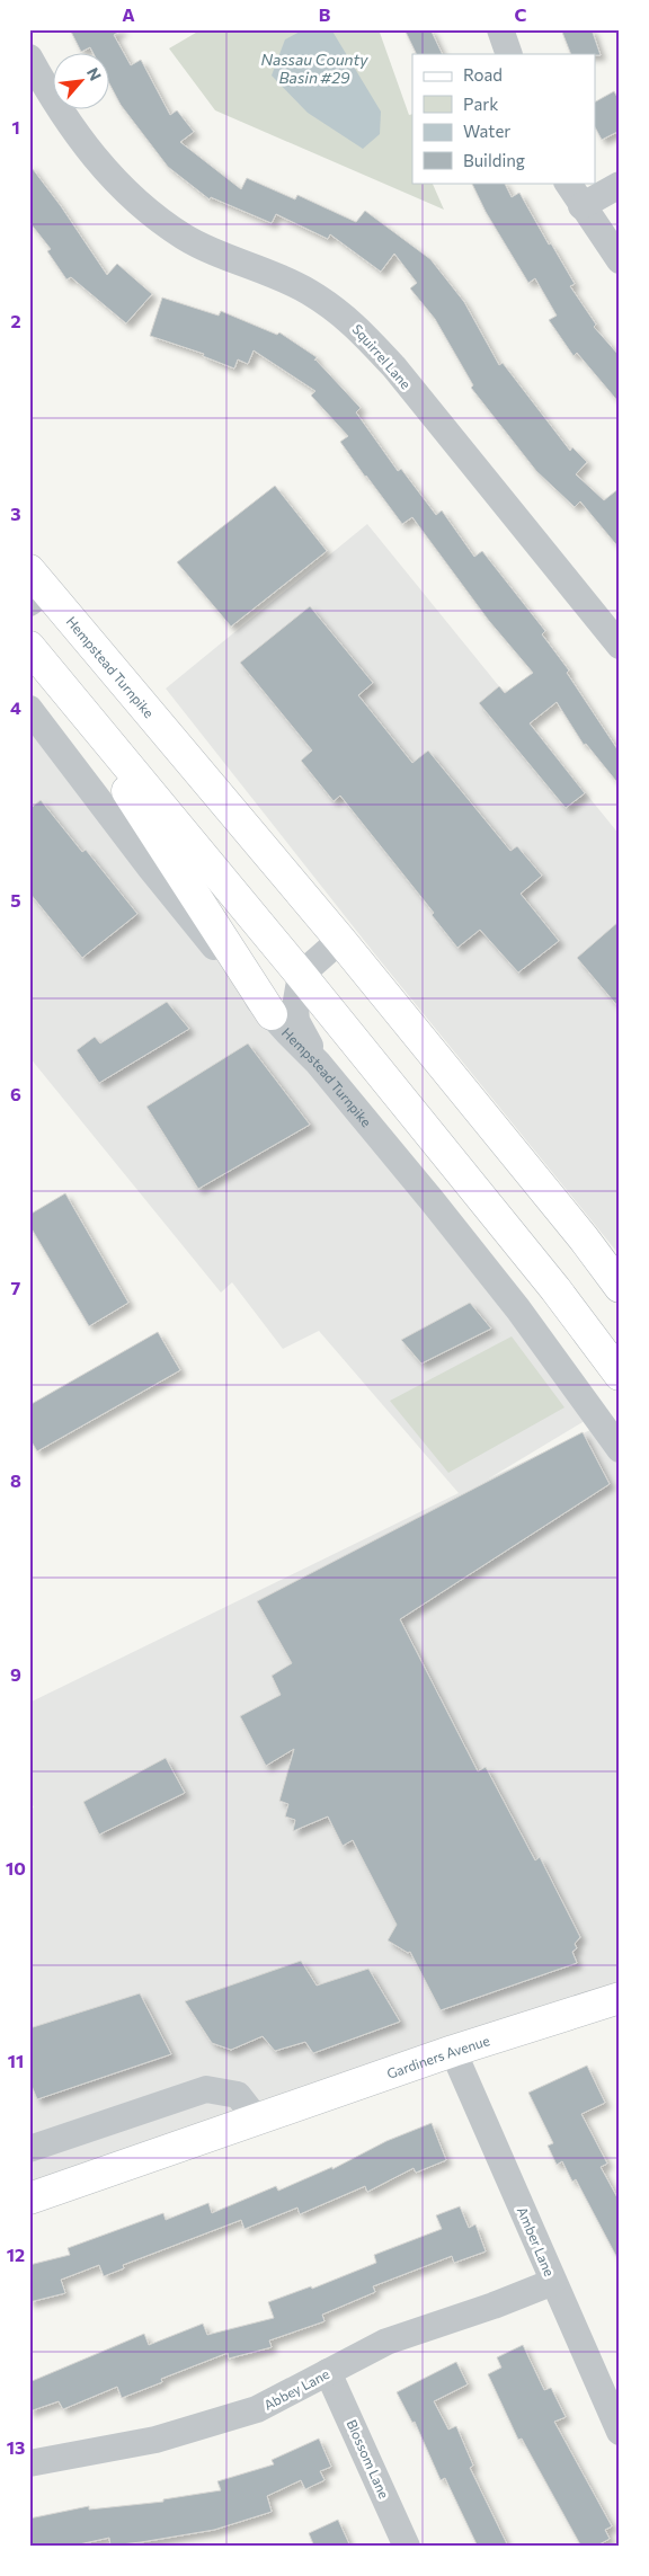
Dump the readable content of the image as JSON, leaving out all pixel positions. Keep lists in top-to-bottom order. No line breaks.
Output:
{"streets":{"main road":["Hempstead Turnpike","Gardiners Avenue"],"street":["Squirrel Lane","Amber Lane","Abbey Lane","Blossom Lane"]},"crossings":[["Gardiners Avenue","Amber Lane"],["Amber Lane","Abbey Lane"],["Abbey Lane","Blossom Lane"]],"water":["Nassau County Basin #29"],"legend":["Road","Park","Water","Building"],"north":"top right","grid":{"columns":["A","B","C"],"rows":["1","2","3","4","5","6","7","8","9","10","11","12","13"]}}
